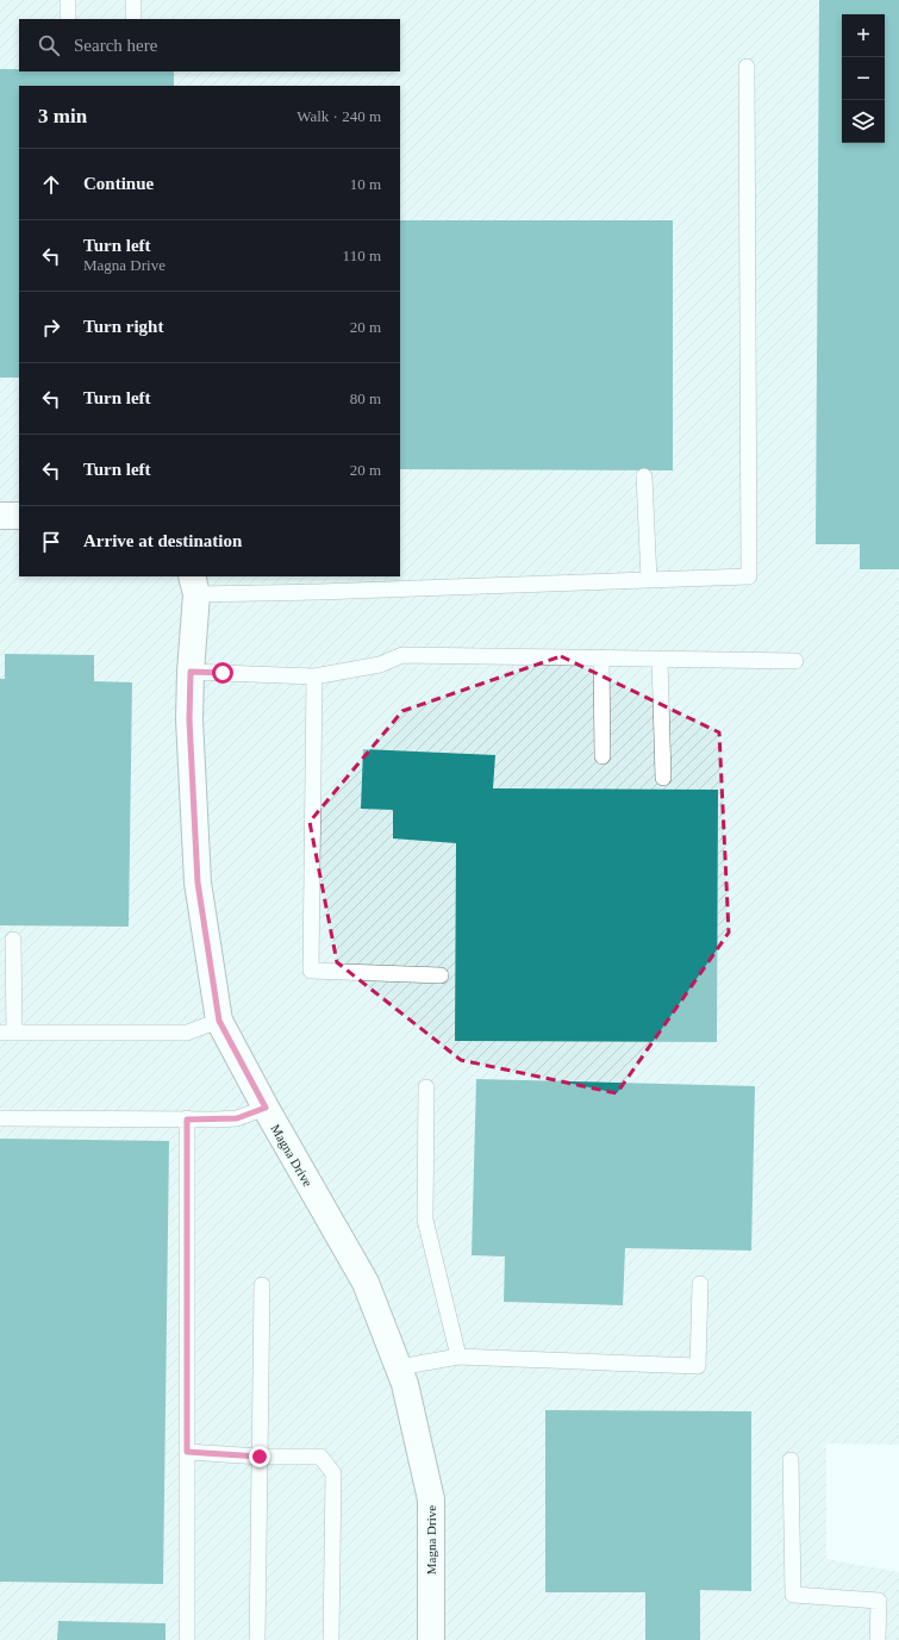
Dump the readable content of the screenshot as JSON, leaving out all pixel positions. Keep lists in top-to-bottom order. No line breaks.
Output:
{"streets":{"street":["Magna Drive"]},"page":{"map_buttons":["+","−"],"search":"Search here","heading":["3 min","Walk · 240 m"],"list":[["Continue","10 m"],["Turn left","Magna Drive","110 m"],["Turn right","20 m"],["Turn left","80 m"],["Turn left","20 m"],"Arrive at destination"]}}
